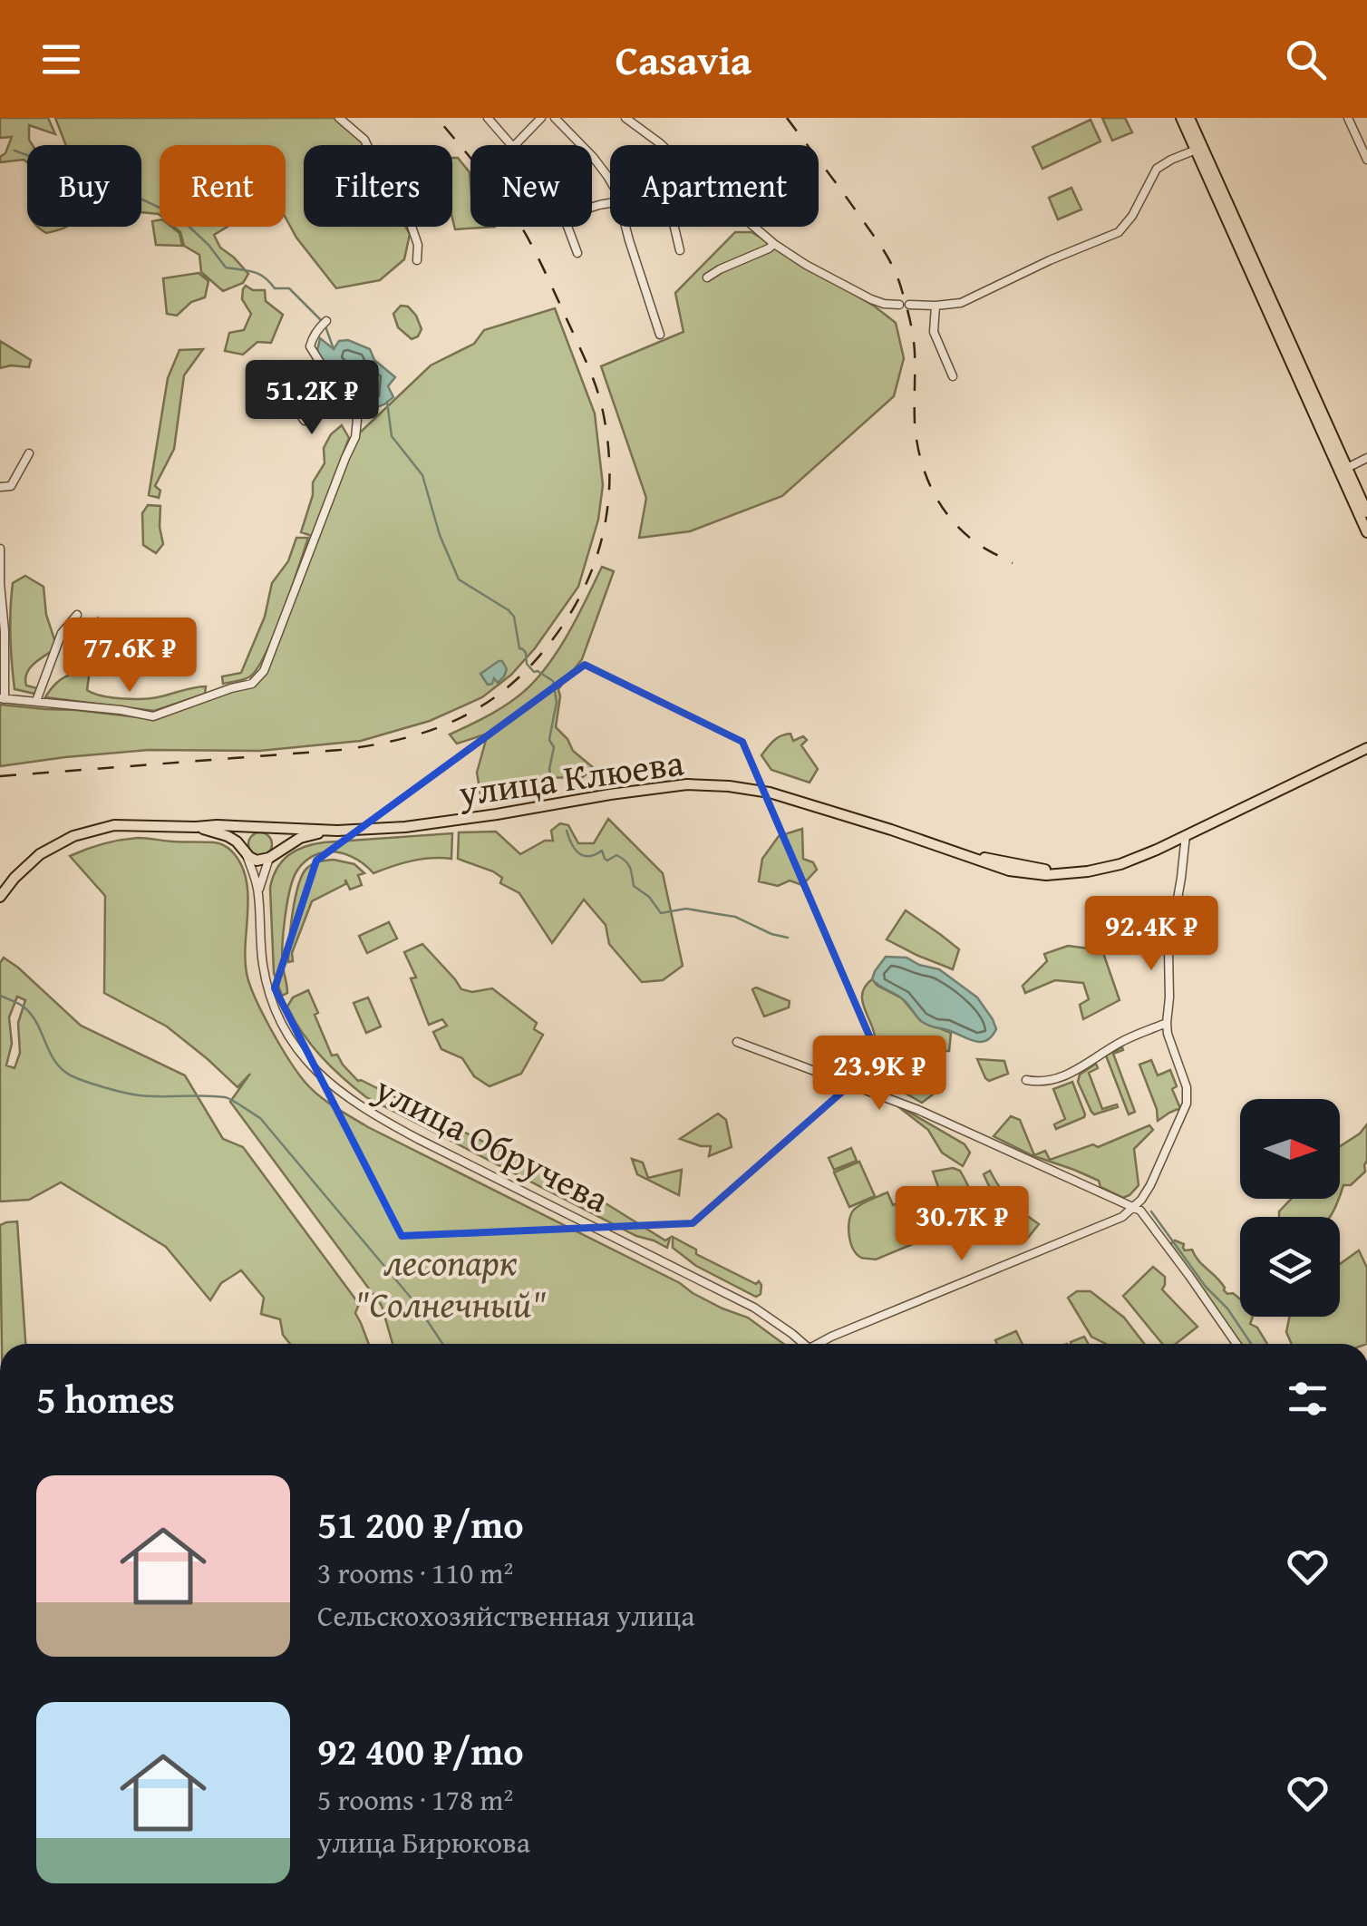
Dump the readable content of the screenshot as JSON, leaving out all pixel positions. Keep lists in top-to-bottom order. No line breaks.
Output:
{"streets":{"main road":["улица Клюева"],"street":["улица Обручева"]},"crossings":[["улица Клюева","улица Обручева"]],"parks":["лесопарк \"Солнечный\""],"north":"right","page":{"header":"Casavia","chip":["Buy","Rent","Filters","New","Apartment"],"price":["51.2K ₽","77.6K ₽","92.4K ₽","23.9K ₽","30.7K ₽"],"heading":"5 homes","list":[{"name":"51 200 ₽/mo","note":"3 rooms · 110 m² · Сельскохозяйственная улица"},{"name":"92 400 ₽/mo","note":"5 rooms · 178 m² · улица Бирюкова"}]}}
